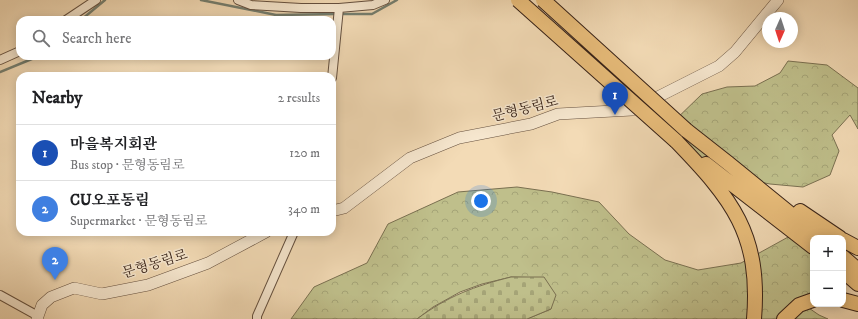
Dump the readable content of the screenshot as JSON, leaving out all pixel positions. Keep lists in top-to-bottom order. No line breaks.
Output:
{"streets":{"street":["문형동림로"]},"north":"bottom","page":{"search":"Search here","heading":["Nearby","2 results"],"pins":["1","2"],"list":[{"mark":"1","name":"마을복지회관","note":"Bus stop · 문형동림로","value":"120 m"},{"mark":"2","name":"CU오포동림","note":"Supermarket · 문형동림로","value":"340 m"}],"map_buttons":["+","−"]}}
